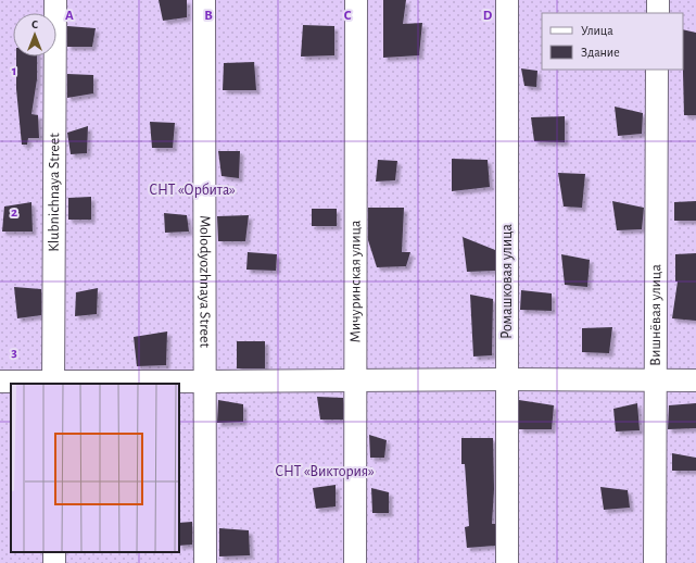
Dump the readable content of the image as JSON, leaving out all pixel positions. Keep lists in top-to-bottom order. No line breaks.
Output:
{"streets":{"street":["Klubnichnaya Street","Molodyozhnaya Street","Мичуринская улица","Ромашковая улица","Вишнёвая улица"]},"parks":["СНТ «Орбита»","СНТ «Виктория»"],"legend":["Улица","Здание"],"north":"top","grid":{"columns":["A","B","C","D"],"rows":["1","2","3"]}}
